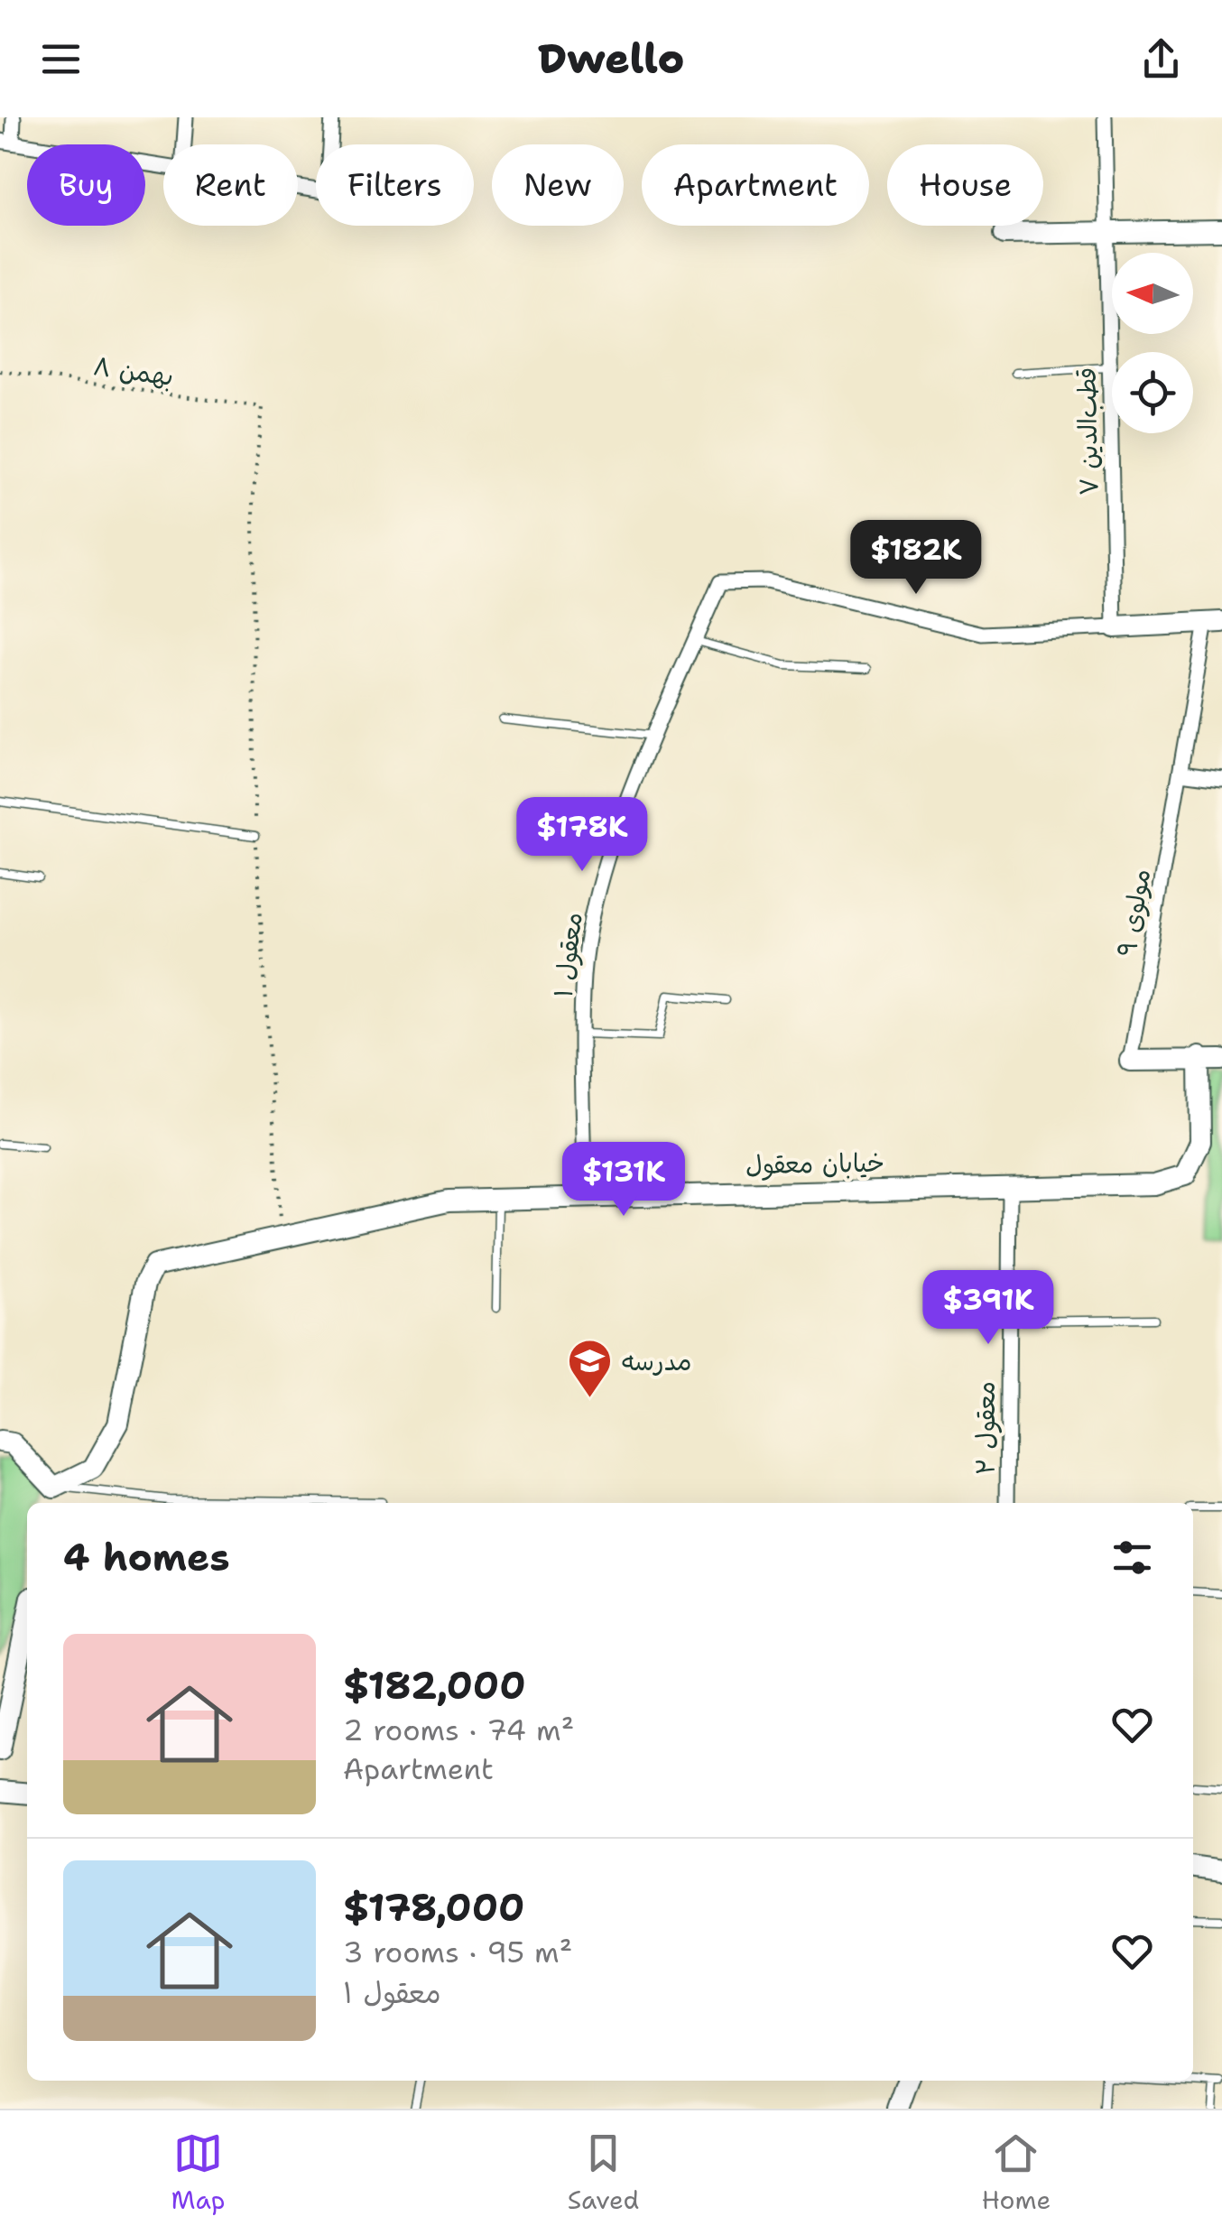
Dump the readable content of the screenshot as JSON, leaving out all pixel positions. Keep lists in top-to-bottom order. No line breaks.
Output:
{"streets":{"street":["قطب‌الدین ۷","مولوی ۹","معقول ۱","خیابان معقول","معقول ۲"],"path":["بهمن ۸"]},"crossings":[["قطب‌الدین ۷","معقول ۱"],["معقول ۱","خیابان معقول"],["خیابان معقول","معقول ۲"]],"places":{"school or university":["مدرسه"]},"north":"left","page":{"header":"Dwello","chip":["Buy","Rent","Filters","New","Apartment","House"],"price":["$182K","$178K","$131K","$391K"],"heading":"4 homes","list":[{"name":"$182,000","note":"2 rooms · 74 m² · Apartment"},{"name":"$178,000","note":"3 rooms · 95 m² · معقول ۱"}],"tabs":["Map","Saved","Home"]}}
